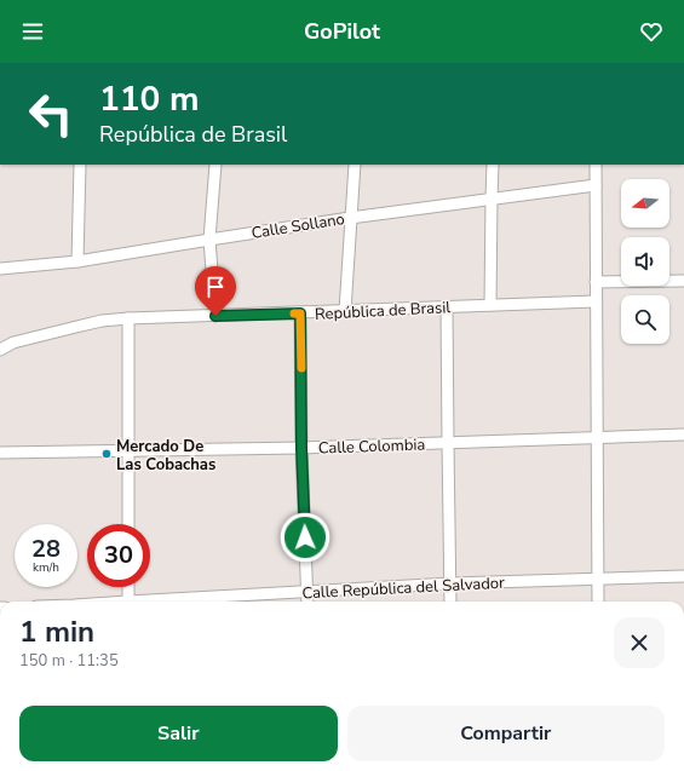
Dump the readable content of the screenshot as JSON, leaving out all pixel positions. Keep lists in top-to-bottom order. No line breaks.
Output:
{"streets":{"street":["Calle Sollano","República de Brasil","Calle Colombia","Calle República del Salvador"]},"places":["Mercado De Las Cobachas"],"north":"left","page":{"header":"GoPilot","turn":["110 m","República de Brasil"],"speed":"28 km/h","limit":"30","heading":["1 min","150 m · 11:35"],"buttons":["Salir","Compartir"]}}
